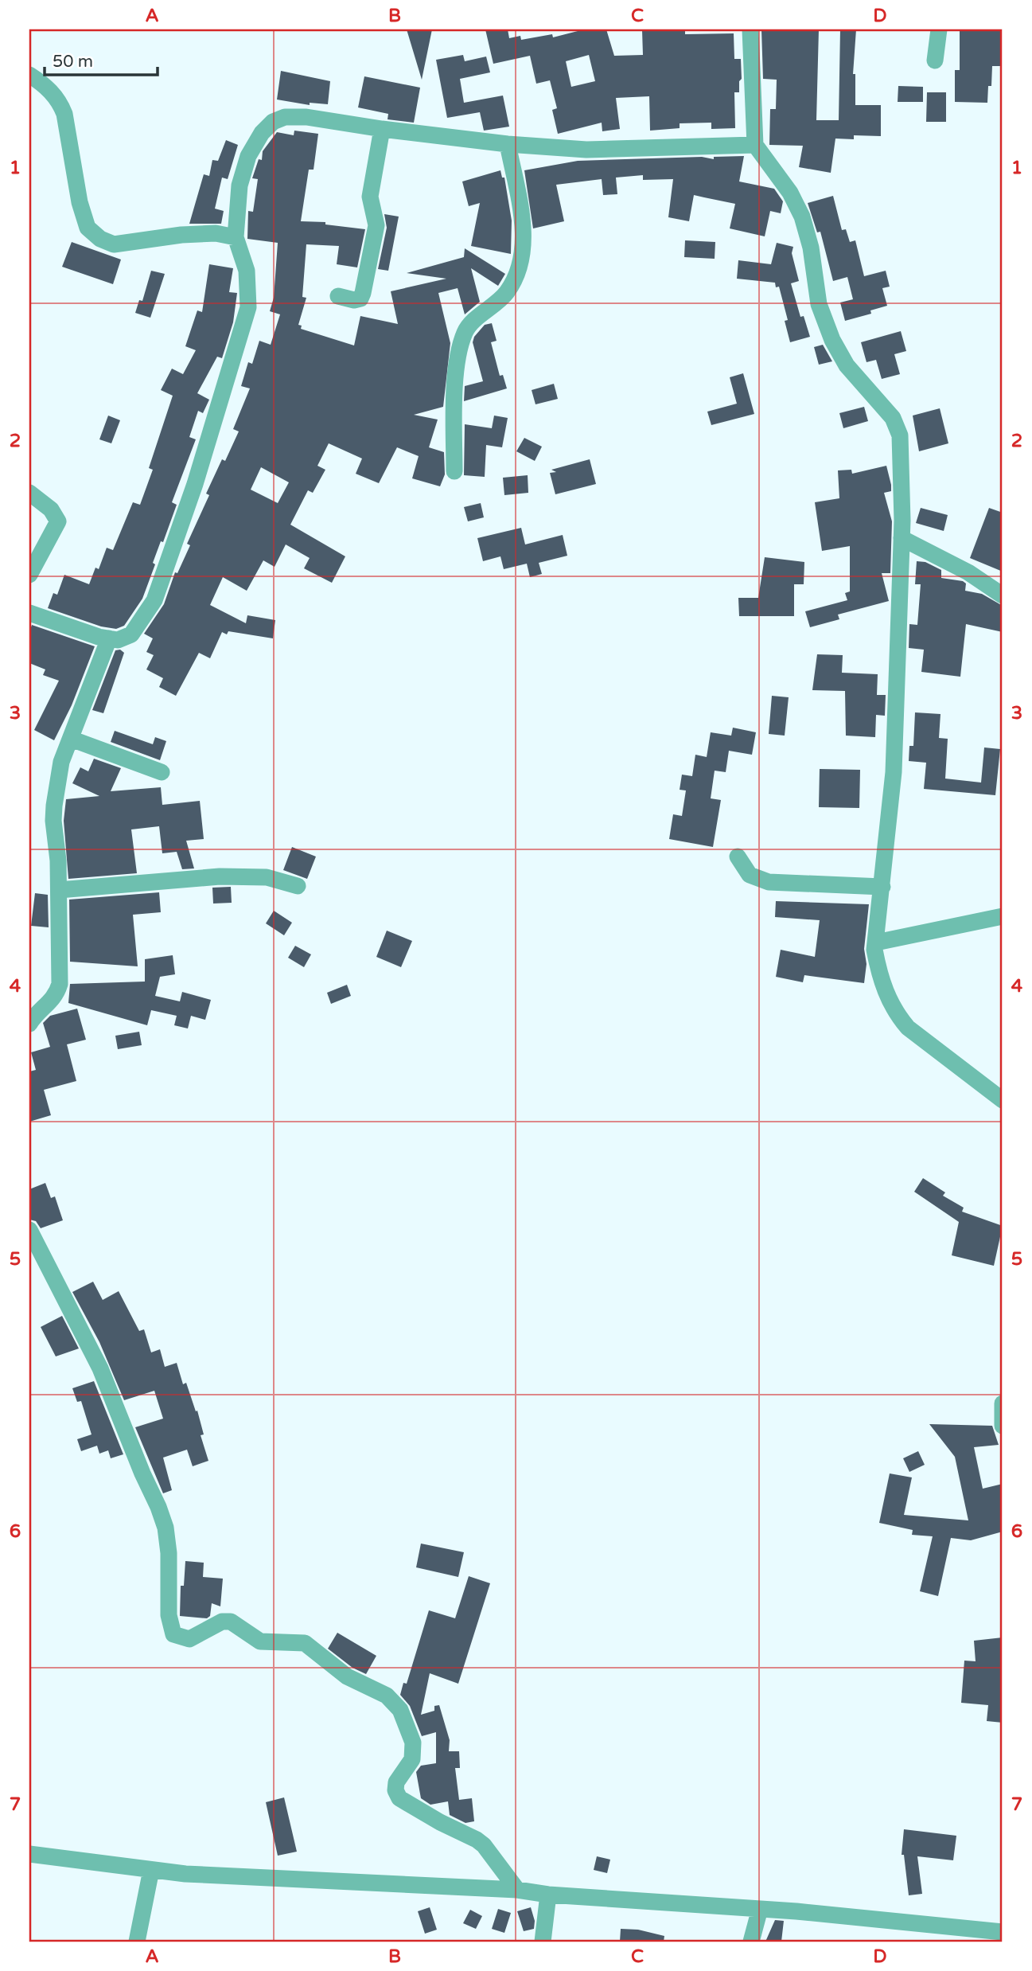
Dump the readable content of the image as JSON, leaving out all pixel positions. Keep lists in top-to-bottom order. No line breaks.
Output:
{"scale_bar":"50 m","grid":{"columns":["A","B","C","D"],"rows":["1","2","3","4","5","6","7"]}}
